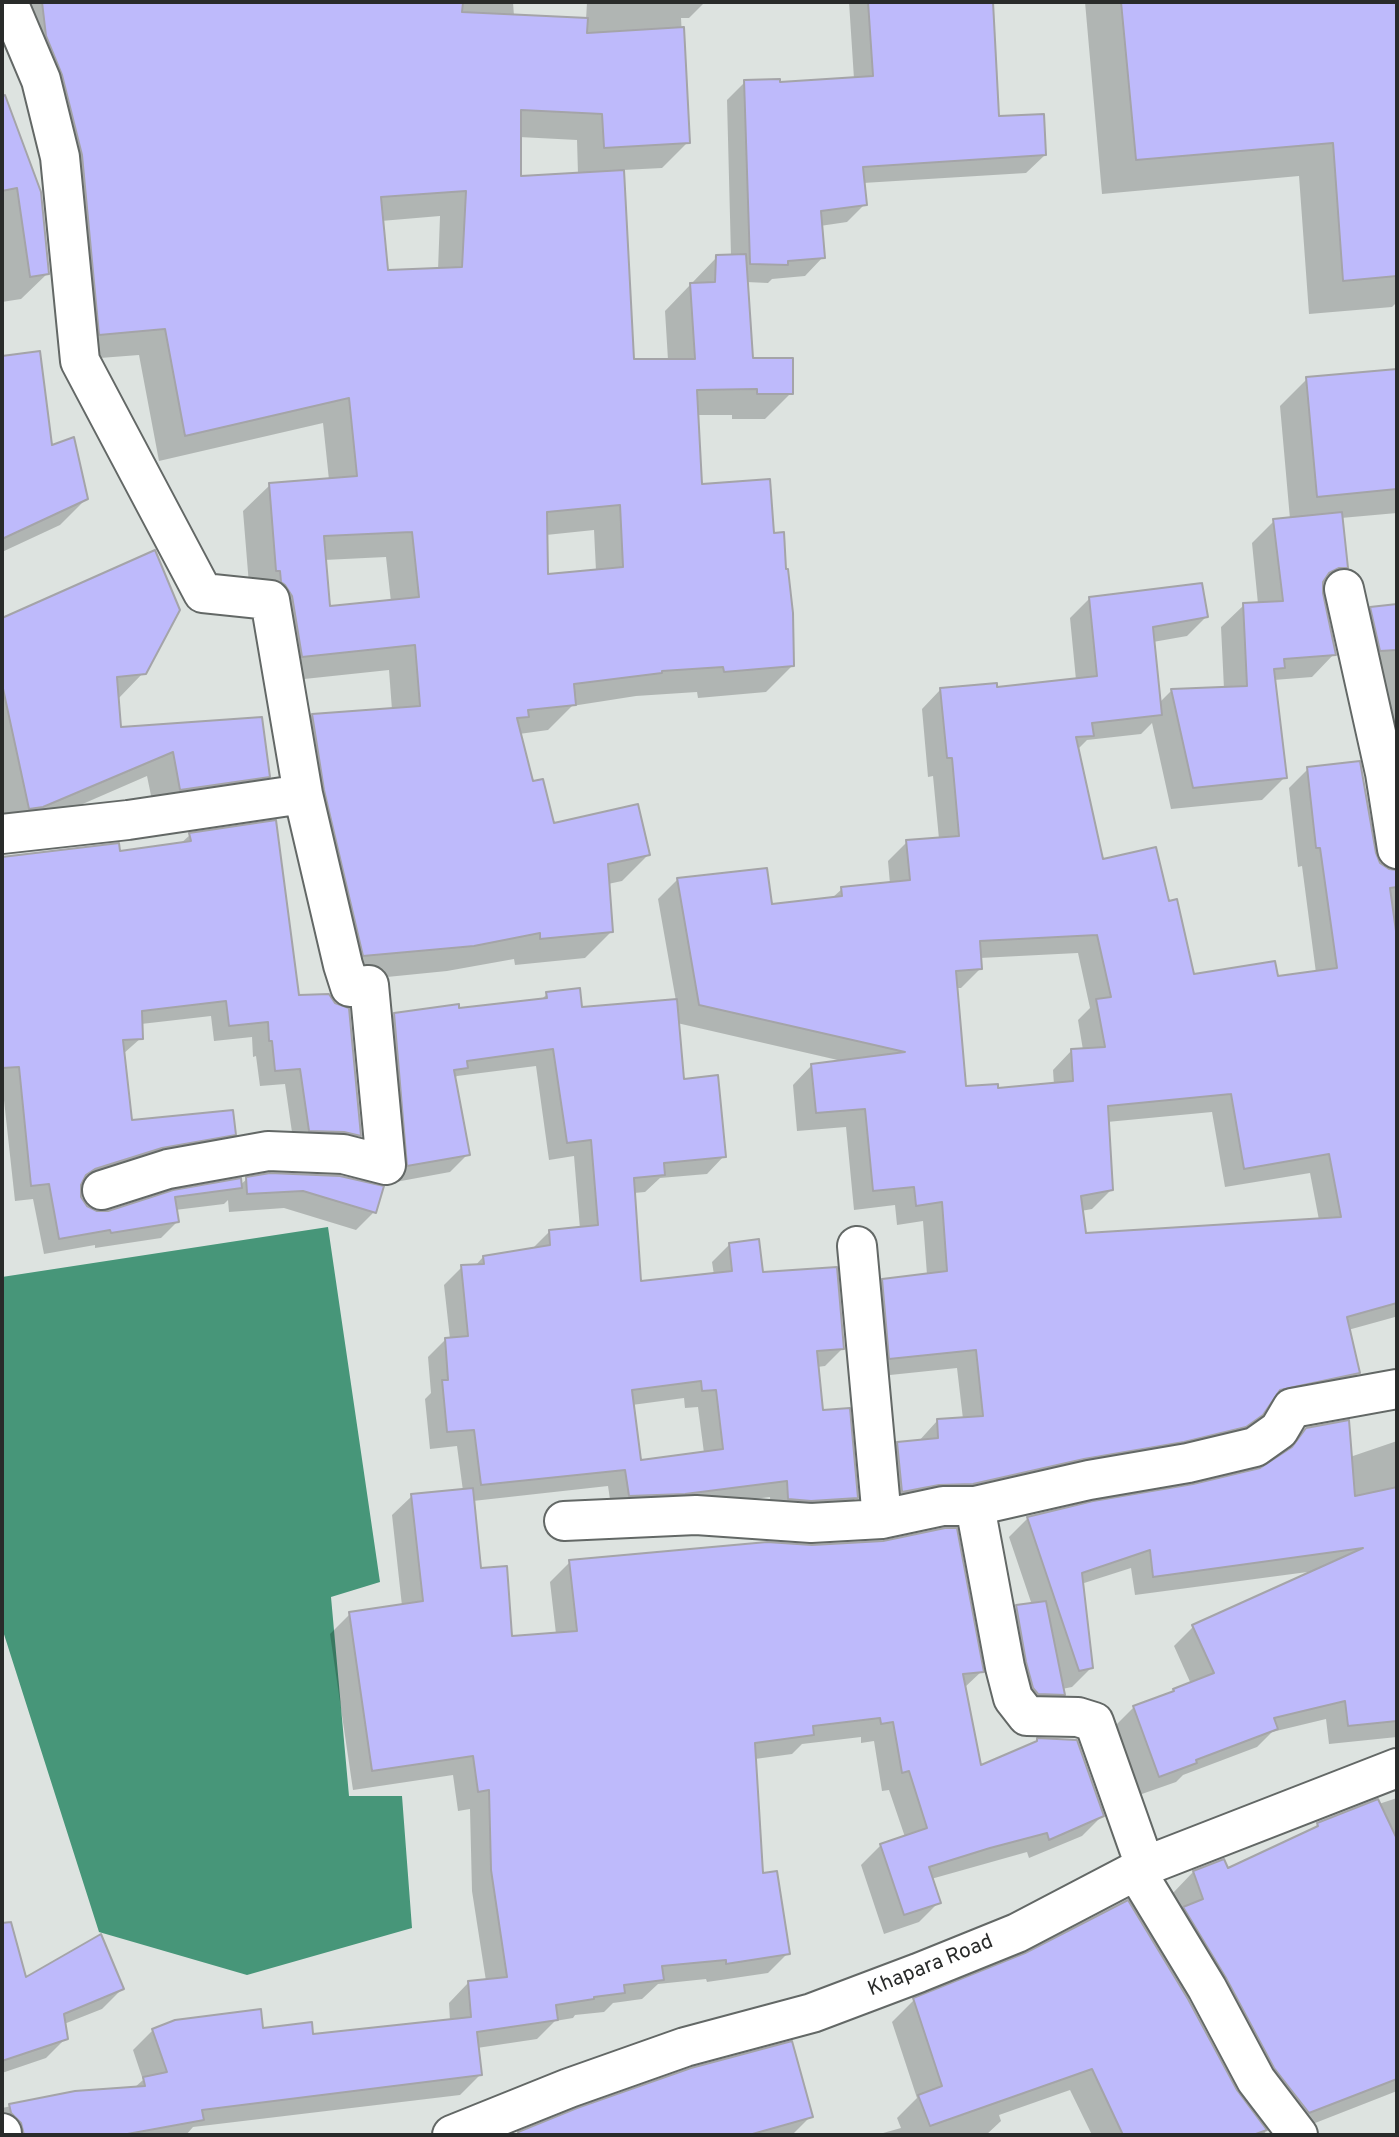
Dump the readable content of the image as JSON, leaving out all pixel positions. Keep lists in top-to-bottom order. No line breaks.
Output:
{"streets":{"street":["Khapara Road"]}}
